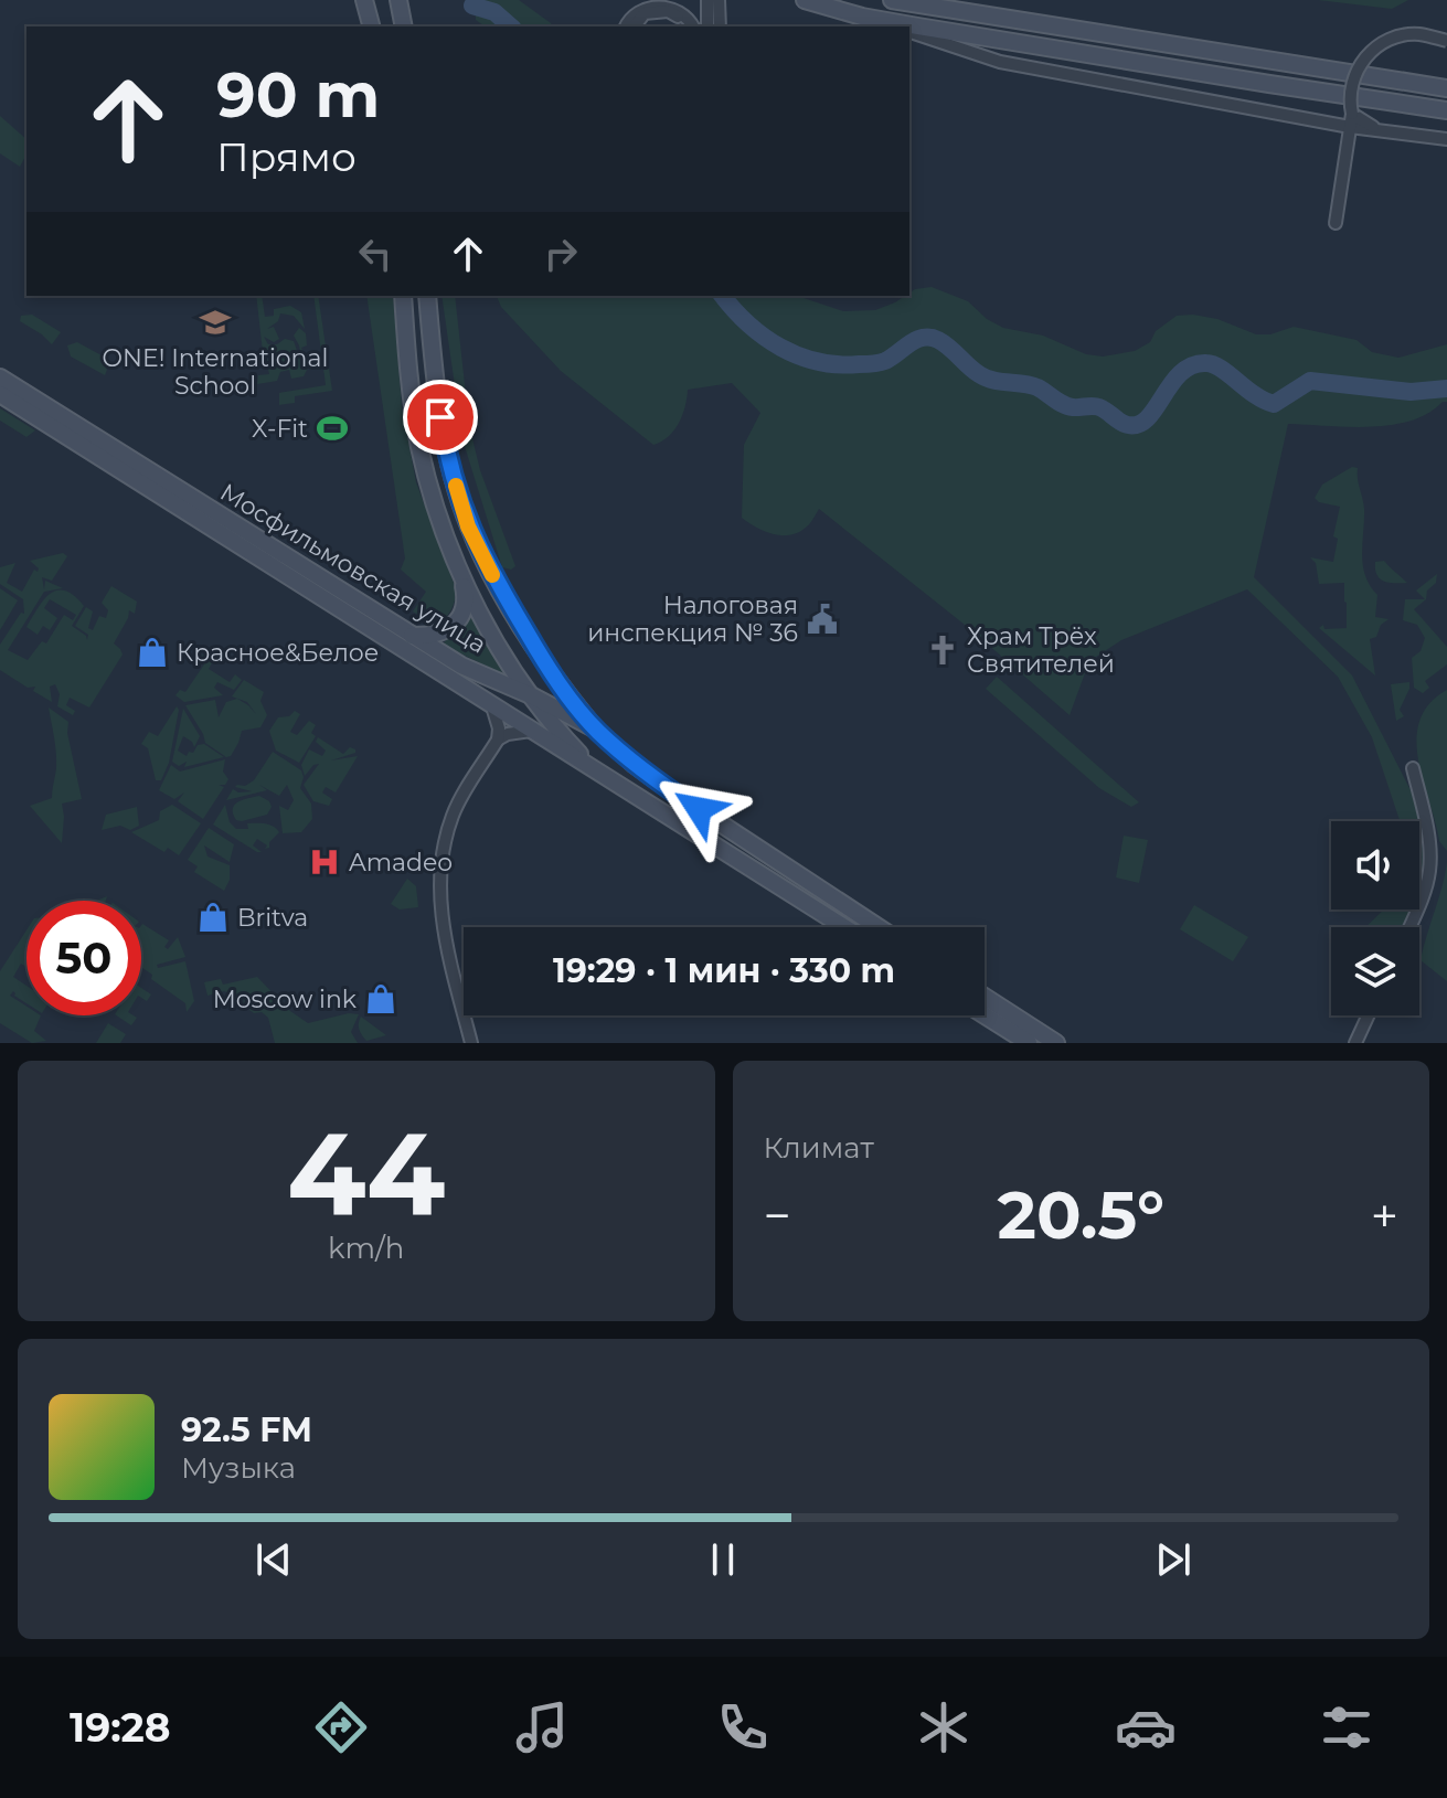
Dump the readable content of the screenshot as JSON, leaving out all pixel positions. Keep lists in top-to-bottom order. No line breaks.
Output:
{"streets":{"main road":["Мосфильмовская улица"]},"places":{"school or university":["ONE! International School"],"sports":["X-Fit"],"public building":["Налоговая инспекция № 36"],"church":["Храм Трёх Святителей"],"shop":["Красное&Белое","Britva","Moscow ink"],"hospital":["Amadeo"]},"page":{"turn":["90 m","Прямо"],"limit":"50","trip":"19:29 · 1 мин · 330 m","tile":[["44","km/h"],"Климат"],"heat":["−","20.5°","+"],"song":["92.5 FM","Музыка"],"tabs":"19:28"}}
